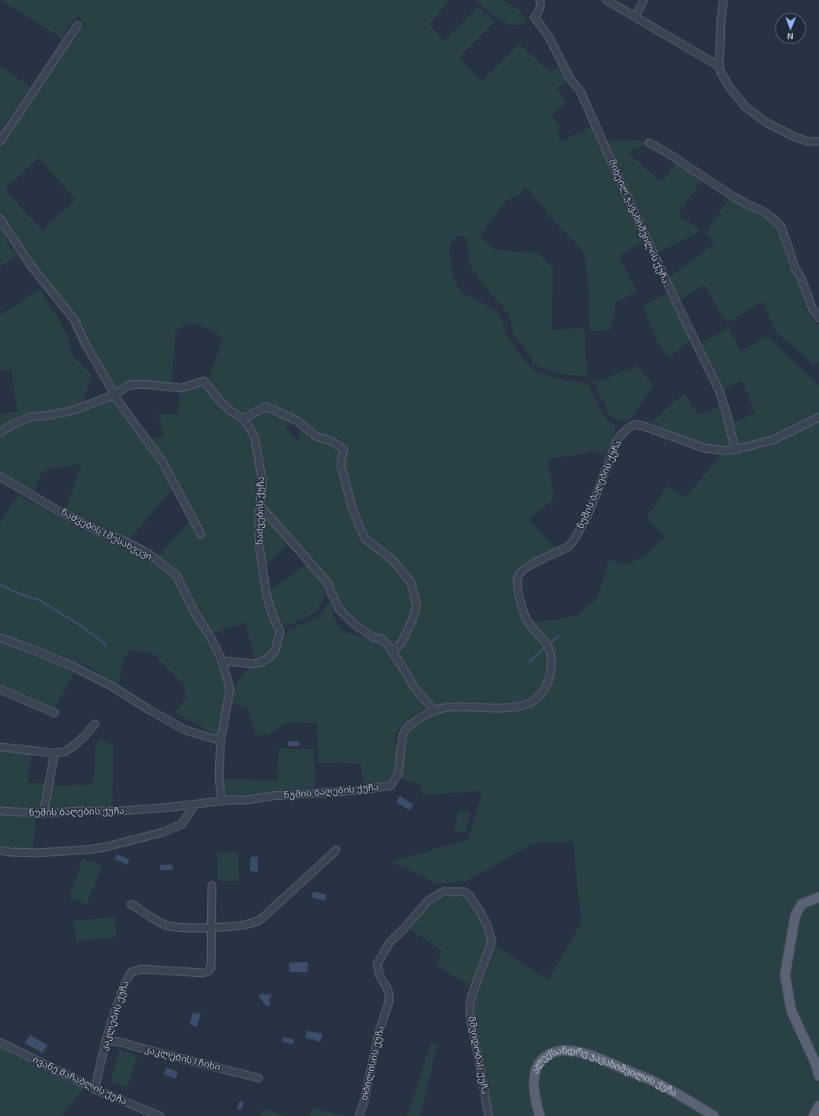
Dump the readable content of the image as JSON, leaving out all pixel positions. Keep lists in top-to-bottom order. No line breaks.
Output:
{"streets":{"main road":["ალექსანდრე ჯავახიშვილის ქუჩა"],"street":["მიხეილ ჯავახიშვილის ქუჩა","ნუშის ბაღების ქუჩა","ნაძვების ქუჩა","ნაძვების I შესახვევი","კაკლების ქუჩა","მშვიდობას ქუჩა","კაკლების I ჩიხი","თბილისის ქუჩა","ივანე მაჩაბლის ქუჩა"]},"crossings":[["მიხეილ ჯავახიშვილის ქუჩა","ნუშის ბაღების ქუჩა"],["ნაძვების ქუჩა","ნაძვების I შესახვევი"],["კაკლების ქუჩა","კაკლების I ჩიხი"],["კაკლების ქუჩა","ივანე მაჩაბლის ქუჩა"],["მშვიდობას ქუჩა","თბილისის ქუჩა"]],"north":"bottom"}
